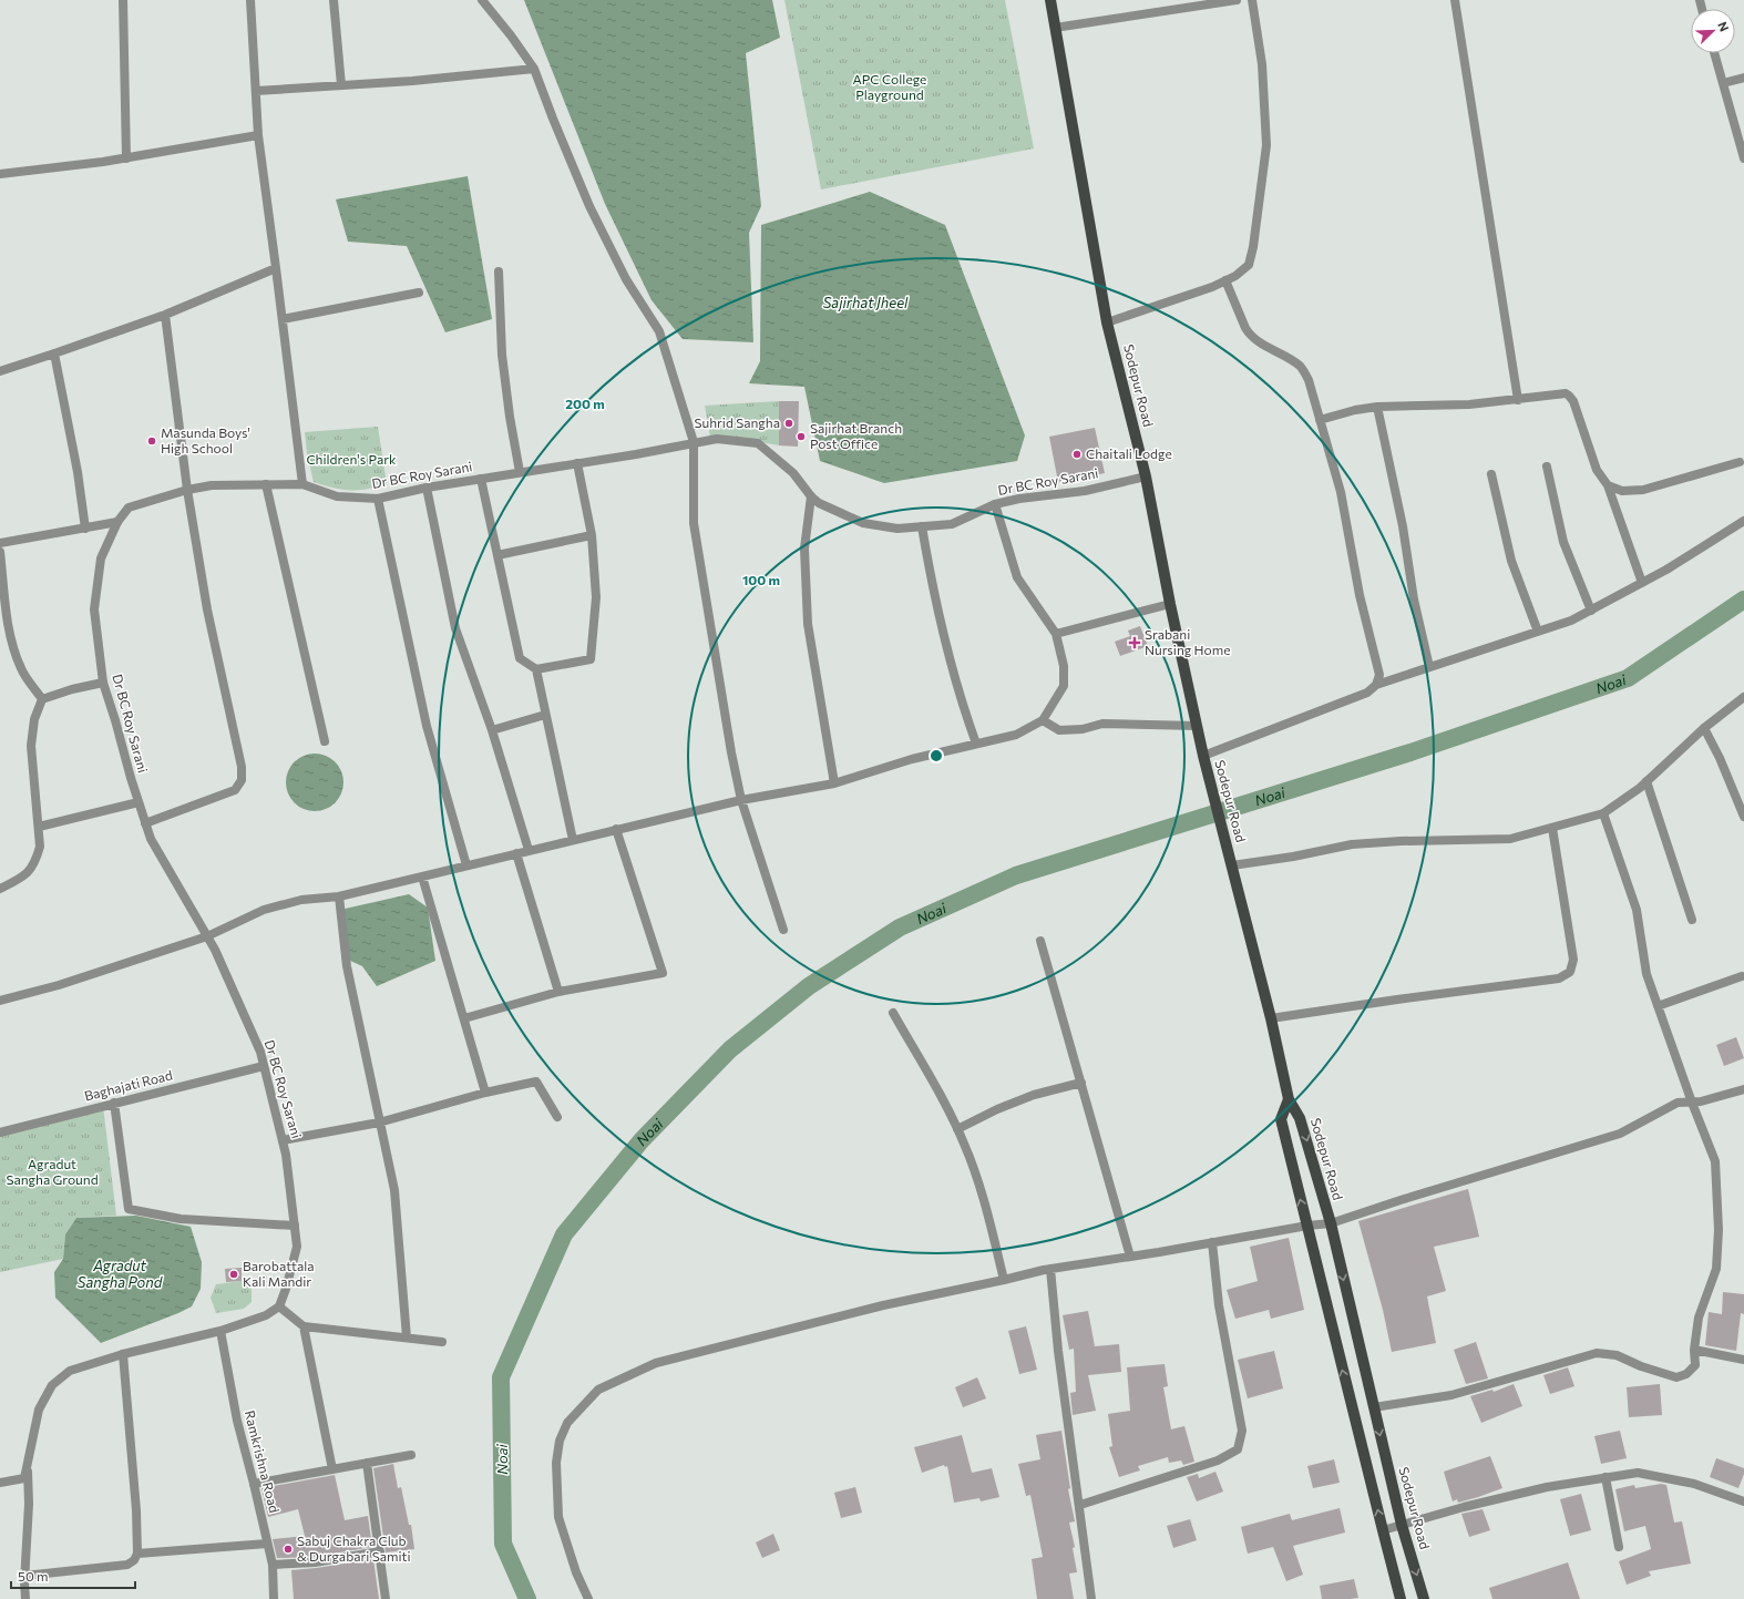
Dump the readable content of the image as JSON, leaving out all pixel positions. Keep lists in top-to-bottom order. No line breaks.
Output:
{"streets":{"main road":["Sodepur Road"],"street":["Dr BC Roy Sarani","Baghajati Road","Ramkrishna Road"]},"crossings":[["Sodepur Road","Dr BC Roy Sarani"],["Dr BC Roy Sarani","Baghajati Road"]],"water":["Sajirhat Jheel","Noai","Agradut Sangha Pond"],"parks":["APC College Playground","Children's Park","Agradut Sangha Ground"],"places":{"other":["Suhrid Sangha","Sajirhat Branch Post Office","Masunda Boys' High School","Chaitali Lodge","Barobattala Kali Mandir","Sabuj Chakra Club & Durgabari Samiti"],"health":["Srabani Nursing Home"]},"scale_bar":"50 m","north":"top right","rings":["200 m","100 m"]}
